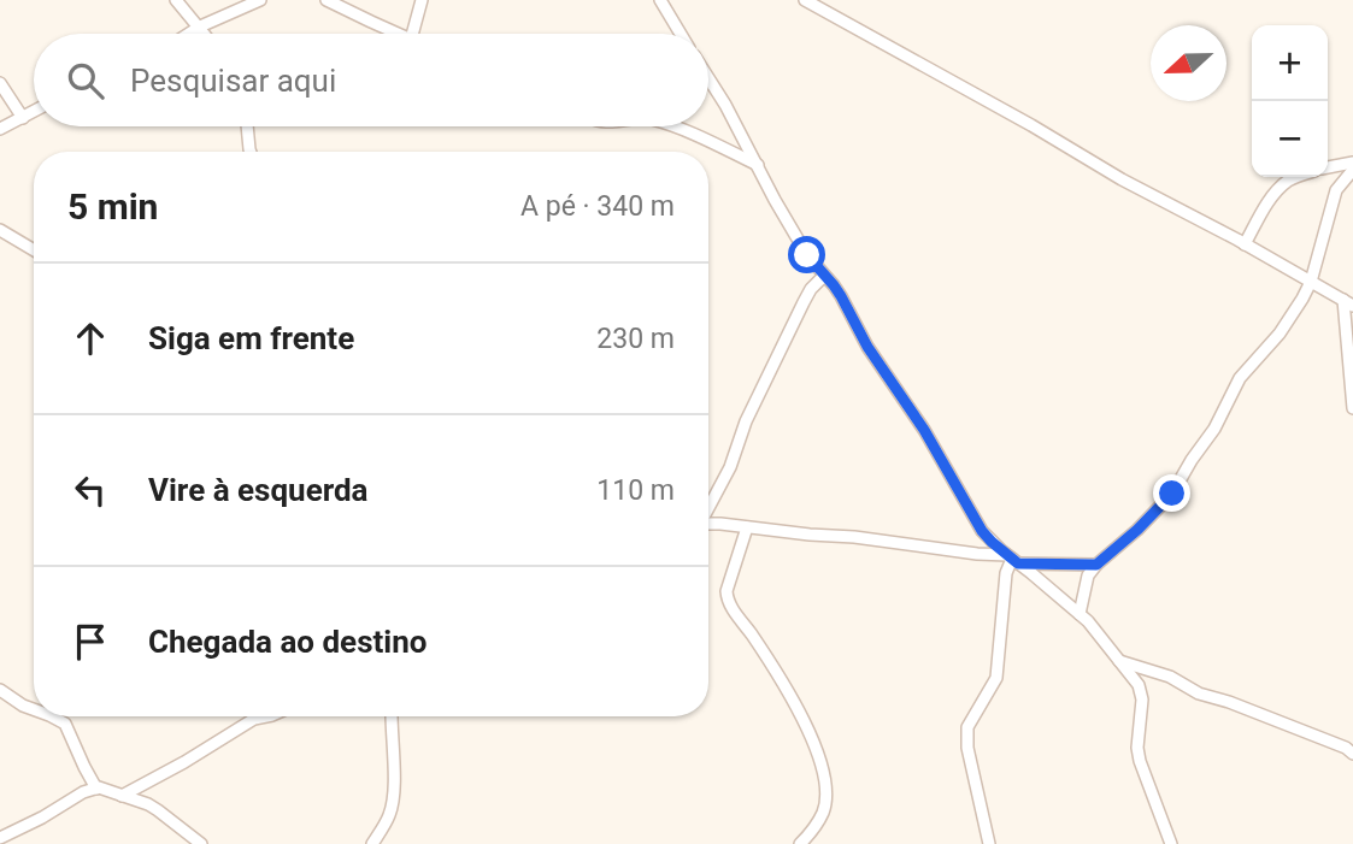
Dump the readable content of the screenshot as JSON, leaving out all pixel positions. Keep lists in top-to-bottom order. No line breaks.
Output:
{"north":"left","page":{"map_buttons":["+","−"],"search":"Pesquisar aqui","heading":["5 min","A pé · 340 m"],"list":[["Siga em frente","230 m"],["Vire à esquerda","110 m"],"Chegada ao destino"]}}
